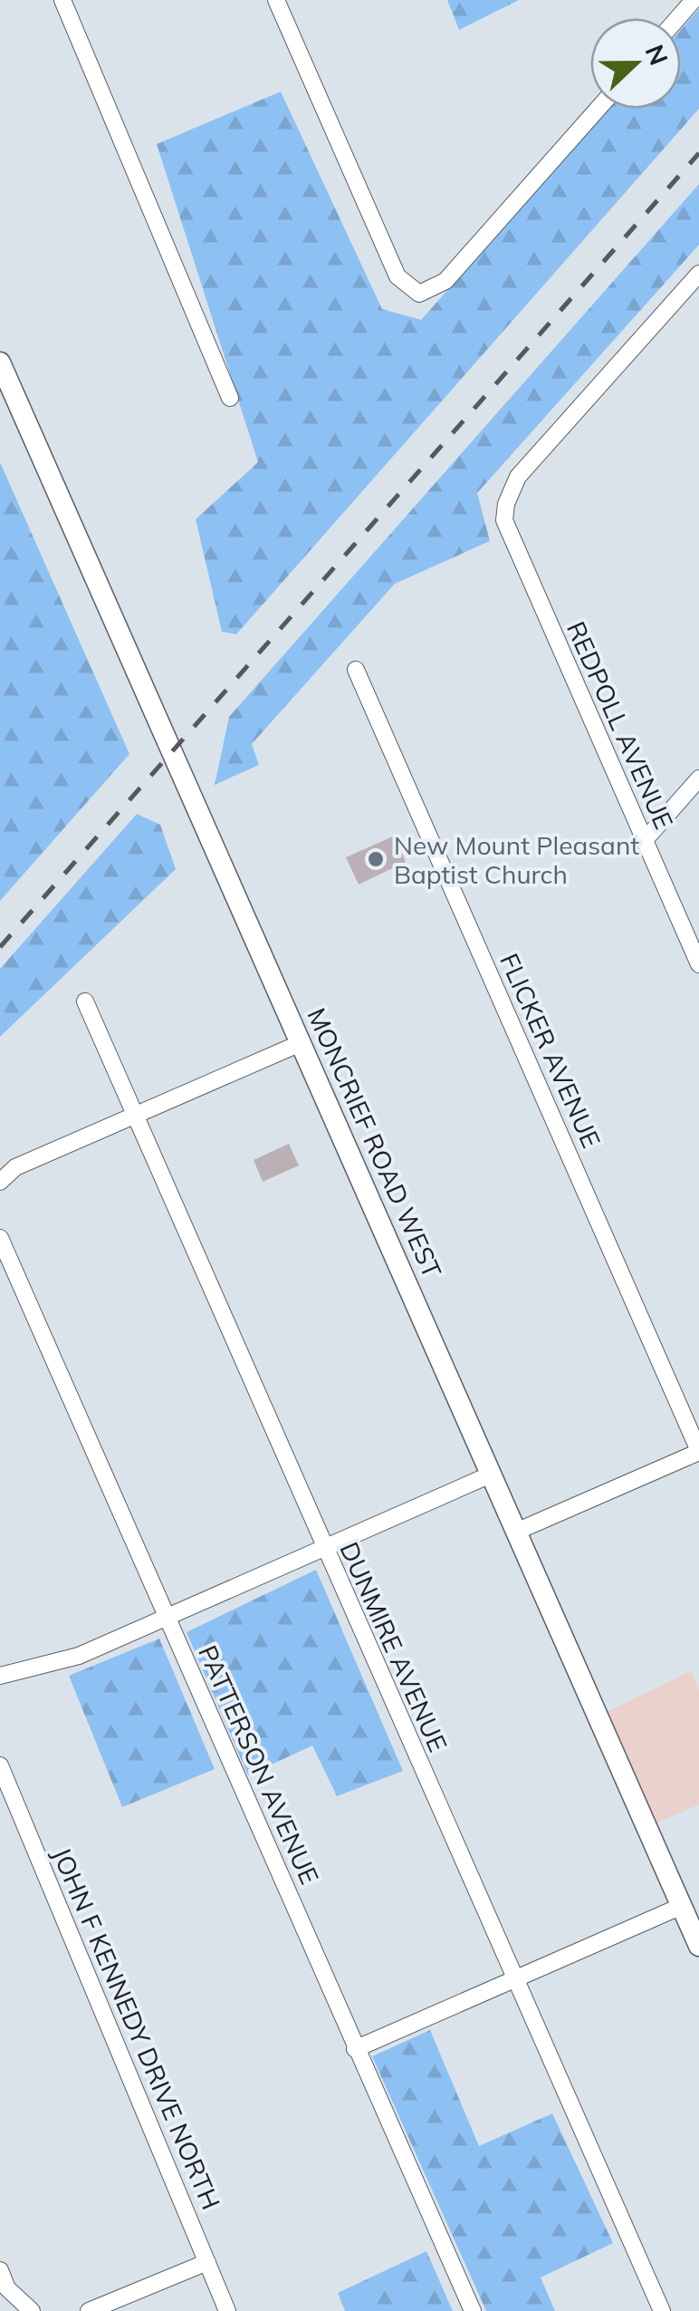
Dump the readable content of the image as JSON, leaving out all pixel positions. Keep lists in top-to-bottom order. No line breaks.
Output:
{"streets":{"street":["REDPOLL AVENUE","FLICKER AVENUE","MONCRIEF ROAD WEST","DUNMIRE AVENUE","PATTERSON AVENUE","JOHN F KENNEDY DRIVE NORTH"]},"places":["New Mount Pleasant Baptist Church"],"north":"right"}
